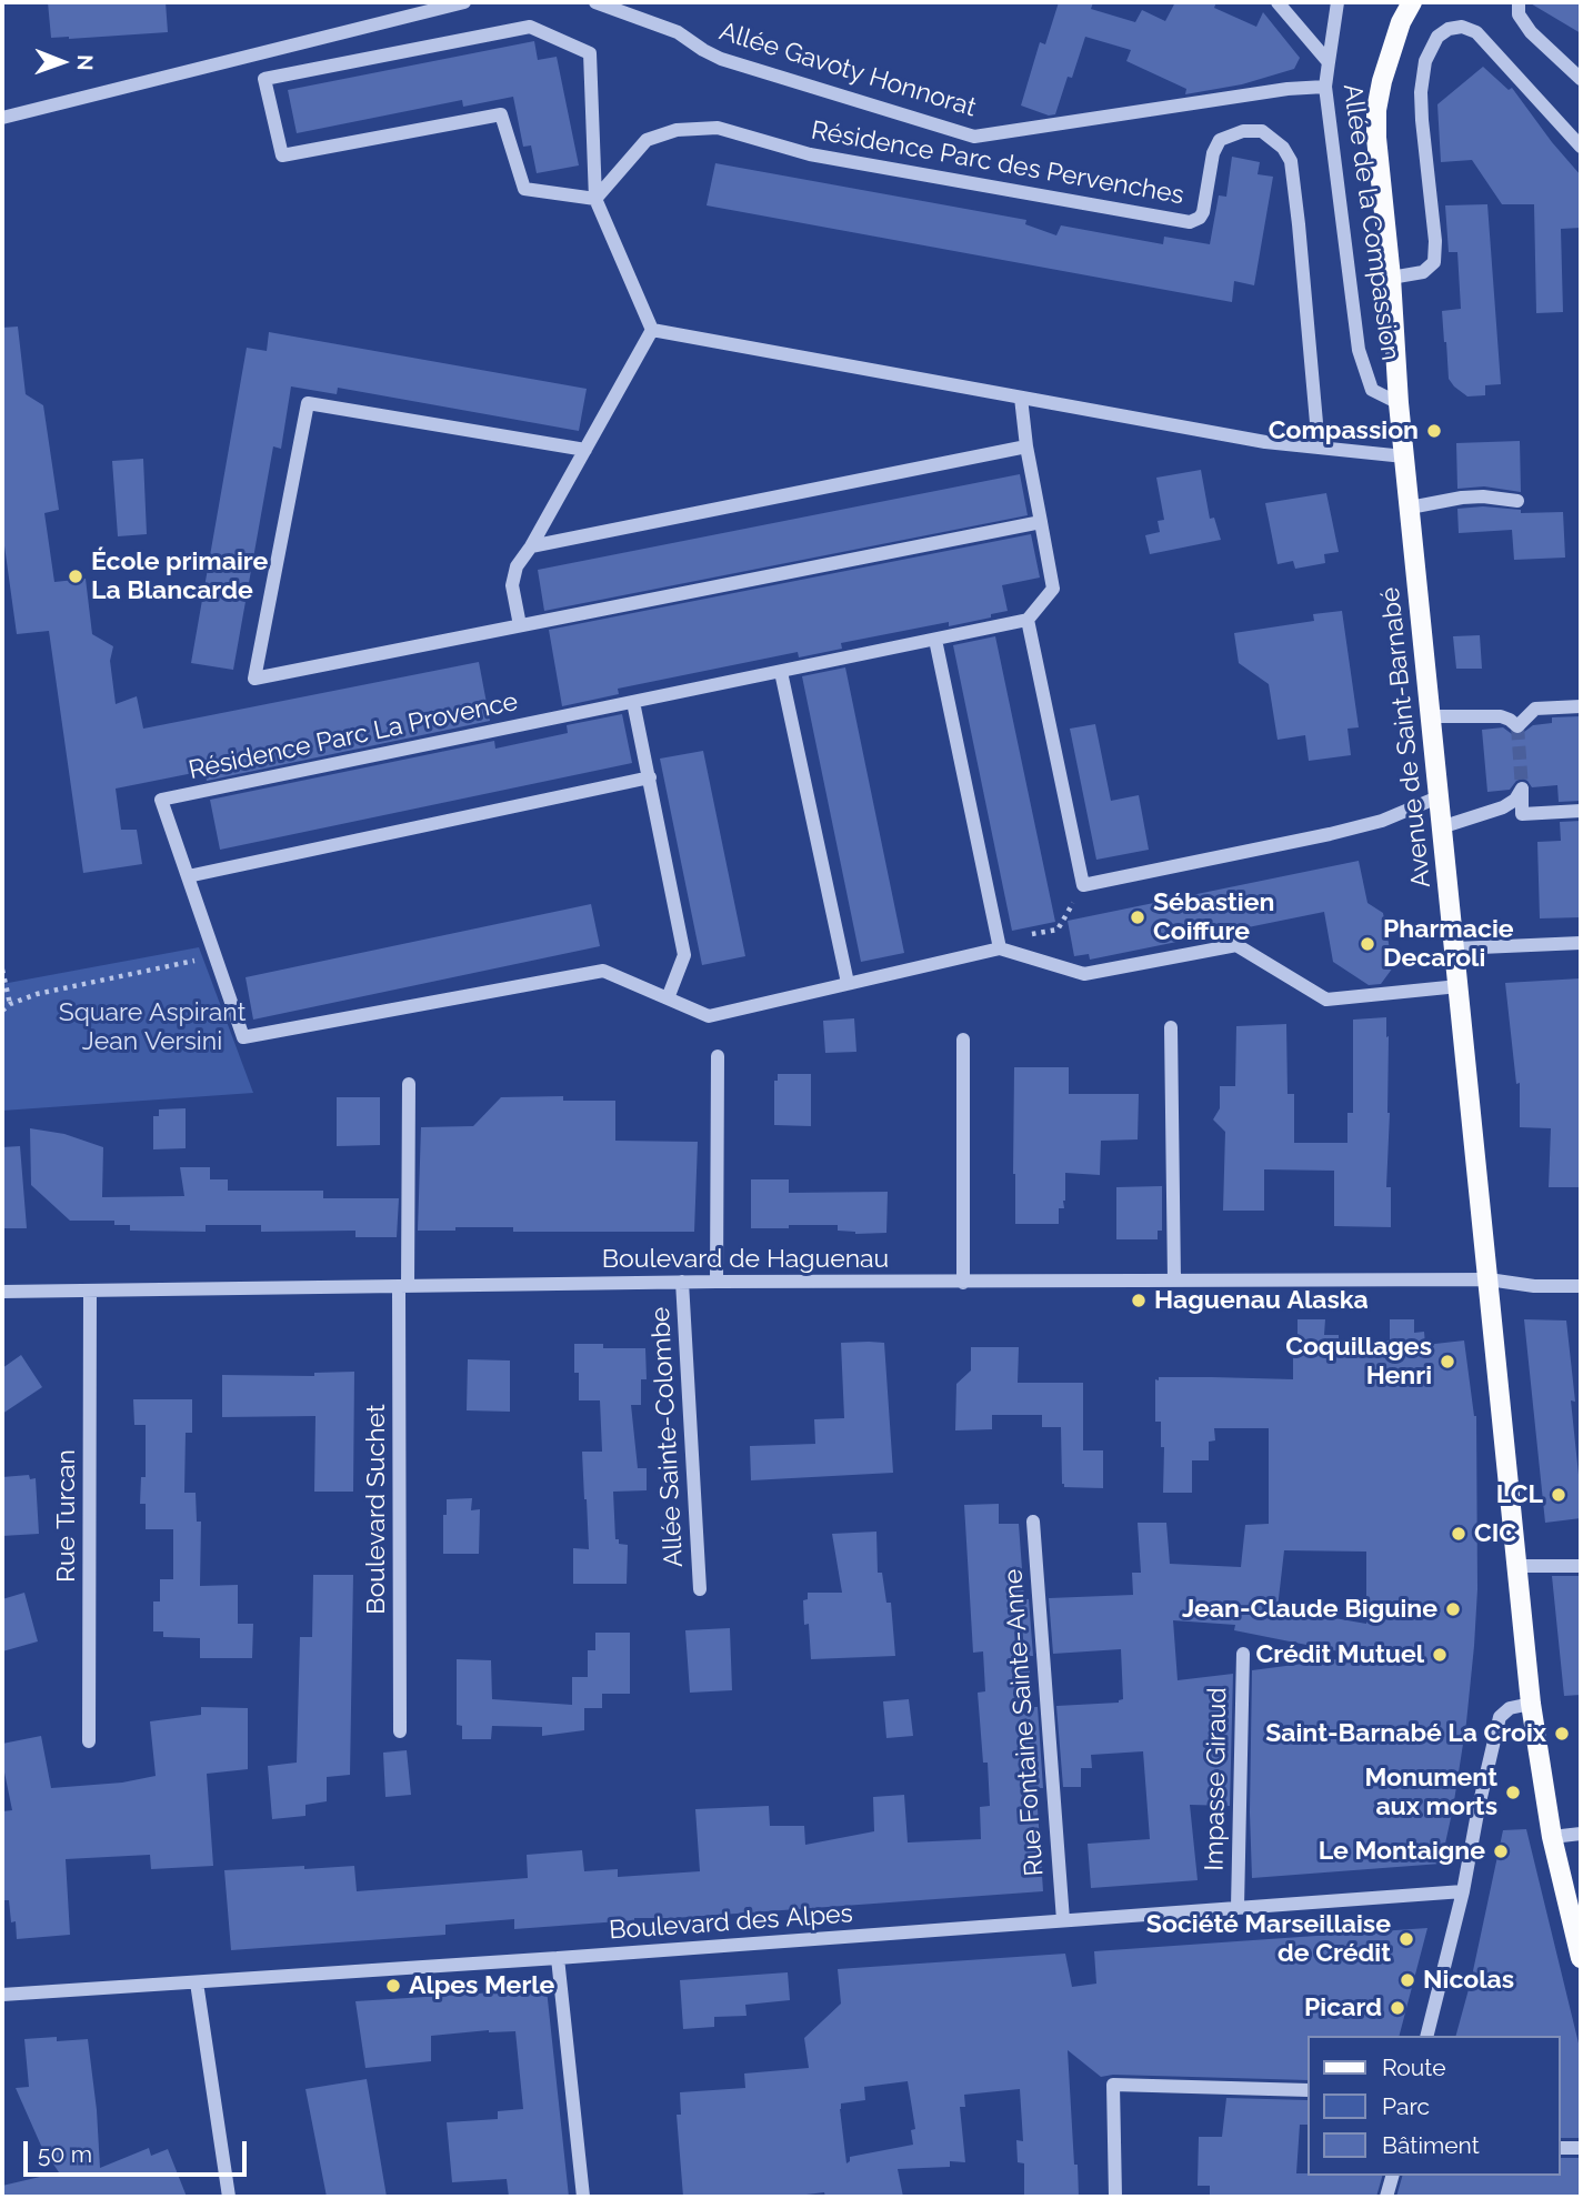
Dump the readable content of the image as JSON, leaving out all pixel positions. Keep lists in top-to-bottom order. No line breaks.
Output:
{"streets":{"main road":["Avenue de Saint-Barnabé"],"street":["Allée Gavoty Honnorat","Résidence Parc des Pervenches","Allée de la Compassion","Résidence Parc La Provence","Boulevard de Haguenau","Allée Sainte-Colombe","Boulevard Suchet","Rue Turcan","Rue Fontaine Sainte-Anne","Impasse Giraud","Boulevard des Alpes"]},"crossings":[["Allée Gavoty Honnorat","Allée de la Compassion"],["Allée de la Compassion","Avenue de Saint-Barnabé"],["Résidence Parc La Provence","Avenue de Saint-Barnabé"],["Avenue de Saint-Barnabé","Boulevard de Haguenau"],["Boulevard de Haguenau","Allée Sainte-Colombe"],["Boulevard de Haguenau","Boulevard Suchet"],["Boulevard de Haguenau","Rue Turcan"],["Rue Fontaine Sainte-Anne","Boulevard des Alpes"],["Impasse Giraud","Boulevard des Alpes"]],"parks":["Square Aspirant Jean Versini"],"places":["Compassion","École primaire La Blancarde","Sébastien Coiffure","Pharmacie Decaroli","Haguenau Alaska","Coquillages Henri","LCL","CIC","Jean-Claude Biguine","Crédit Mutuel","Saint-Barnabé La Croix","Monument aux morts","Le Montaigne","Société Marseillaise de Crédit","Nicolas","Alpes Merle","Picard"],"legend":["Route","Parc","Bâtiment"],"scale_bar":"50 m","north":"right"}
